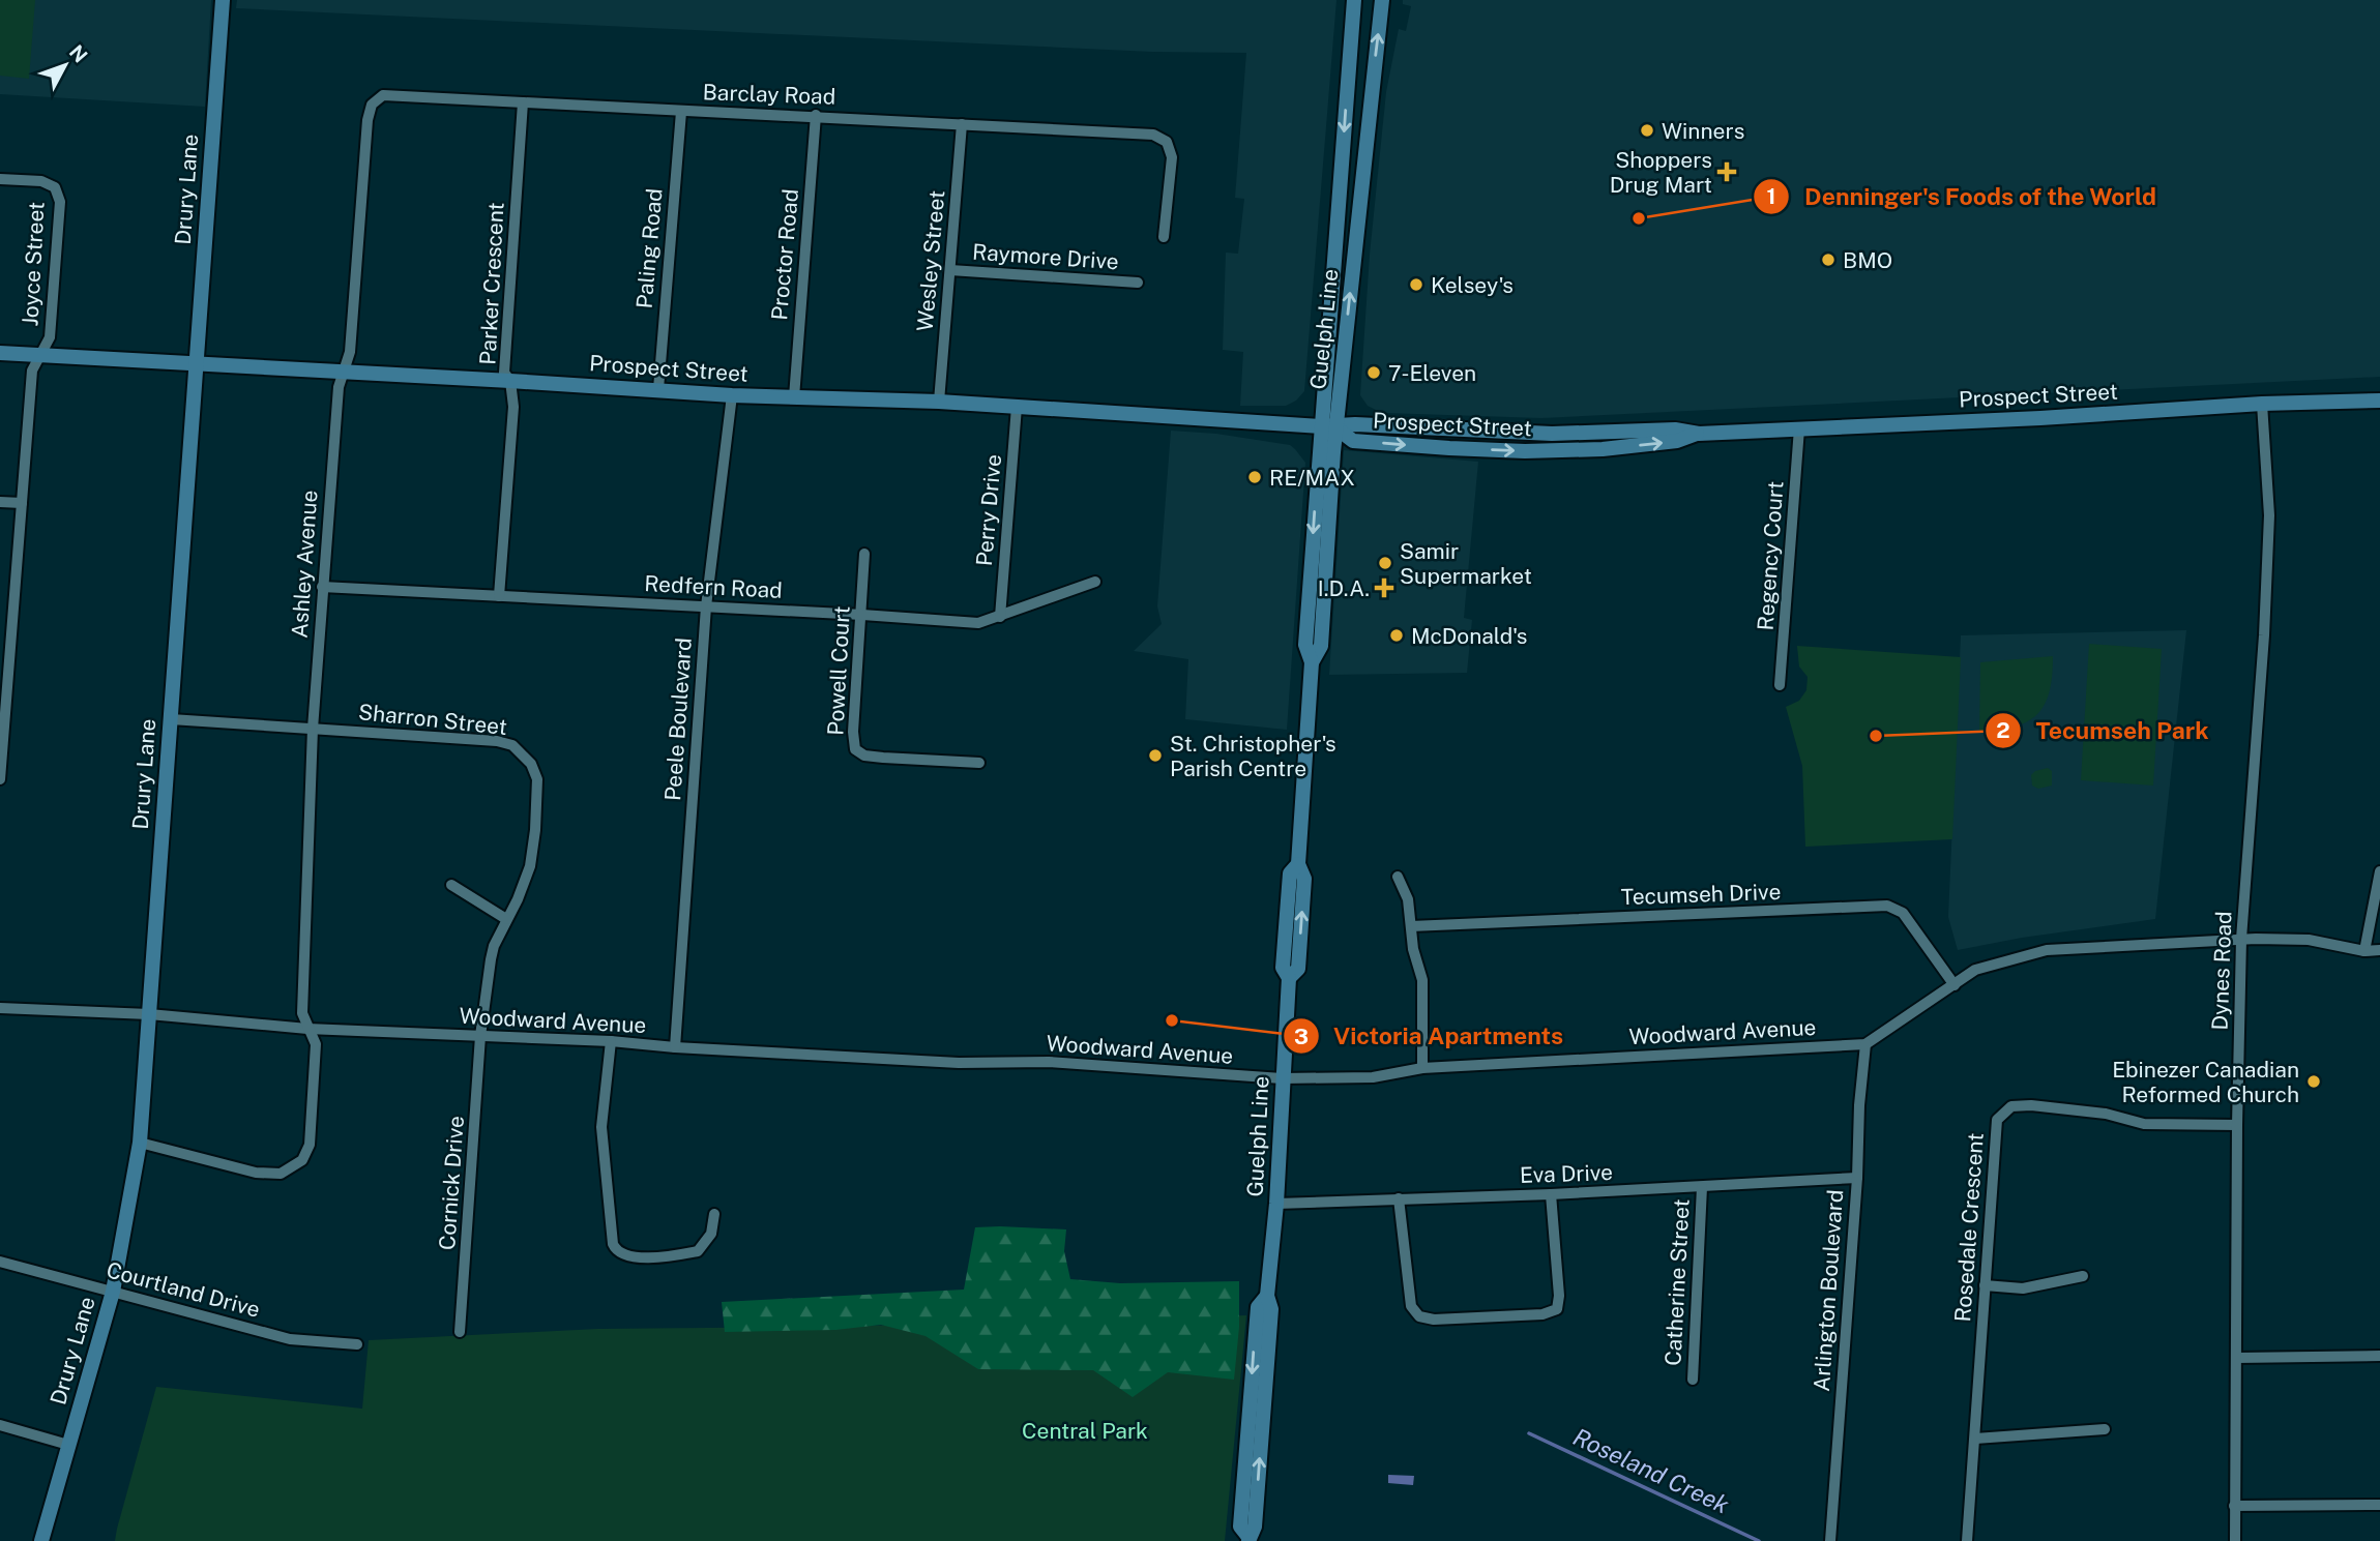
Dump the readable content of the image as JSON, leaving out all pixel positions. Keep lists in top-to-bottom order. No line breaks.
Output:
{"streets":{"street":["Barclay Road","Drury Lane","Paling Road","Proctor Road","Raymore Drive","Wesley Street","Joyce Street","Parker Crescent","Guelph Line","Prospect Street","Perry Drive","Regency Court","Ashley Avenue","Redfern Road","Powell Court","Sharron Street","Peele Boulevard","Tecumseh Drive","Dynes Road","Woodward Avenue","Eva Drive","Cornick Drive","Rosedale Crescent","Catherine Street","Courtland Drive","Arlington Boulevard"]},"crossings":[["Barclay Road","Paling Road"],["Barclay Road","Proctor Road"],["Barclay Road","Wesley Street"],["Barclay Road","Parker Crescent"],["Barclay Road","Ashley Avenue"],["Drury Lane","Prospect Street"],["Drury Lane","Ashley Avenue"],["Drury Lane","Sharron Street"],["Drury Lane","Woodward Avenue"],["Drury Lane","Courtland Drive"],["Paling Road","Prospect Street"],["Proctor Road","Prospect Street"],["Raymore Drive","Wesley Street"],["Wesley Street","Prospect Street"],["Joyce Street","Prospect Street"],["Parker Crescent","Prospect Street"],["Parker Crescent","Redfern Road"],["Guelph Line","Prospect Street"],["Guelph Line","Woodward Avenue"],["Guelph Line","Eva Drive"],["Prospect Street","Perry Drive"],["Prospect Street","Regency Court"],["Prospect Street","Ashley Avenue"],["Prospect Street","Peele Boulevard"],["Prospect Street","Dynes Road"],["Perry Drive","Redfern Road"],["Ashley Avenue","Redfern Road"],["Ashley Avenue","Sharron Street"],["Ashley Avenue","Woodward Avenue"],["Redfern Road","Powell Court"],["Redfern Road","Peele Boulevard"],["Sharron Street","Woodward Avenue"],["Sharron Street","Cornick Drive"],["Peele Boulevard","Woodward Avenue"],["Dynes Road","Rosedale Crescent"],["Woodward Avenue","Cornick Drive"],["Woodward Avenue","Arlington Boulevard"],["Eva Drive","Catherine Street"],["Eva Drive","Arlington Boulevard"]],"water":["Roseland Creek"],"parks":["Central Park"],"places":{"other":["Winners","Denninger's Foods of the World","BMO","Kelsey's","7-Eleven","RE/MAX","Samir Supermarket","McDonald's","Tecumseh Park","St. Christopher's Parish Centre","Victoria Apartments","Ebinezer Canadian Reformed Church"],"health":["Shoppers Drug Mart","I.D.A."]},"north":"top right"}
